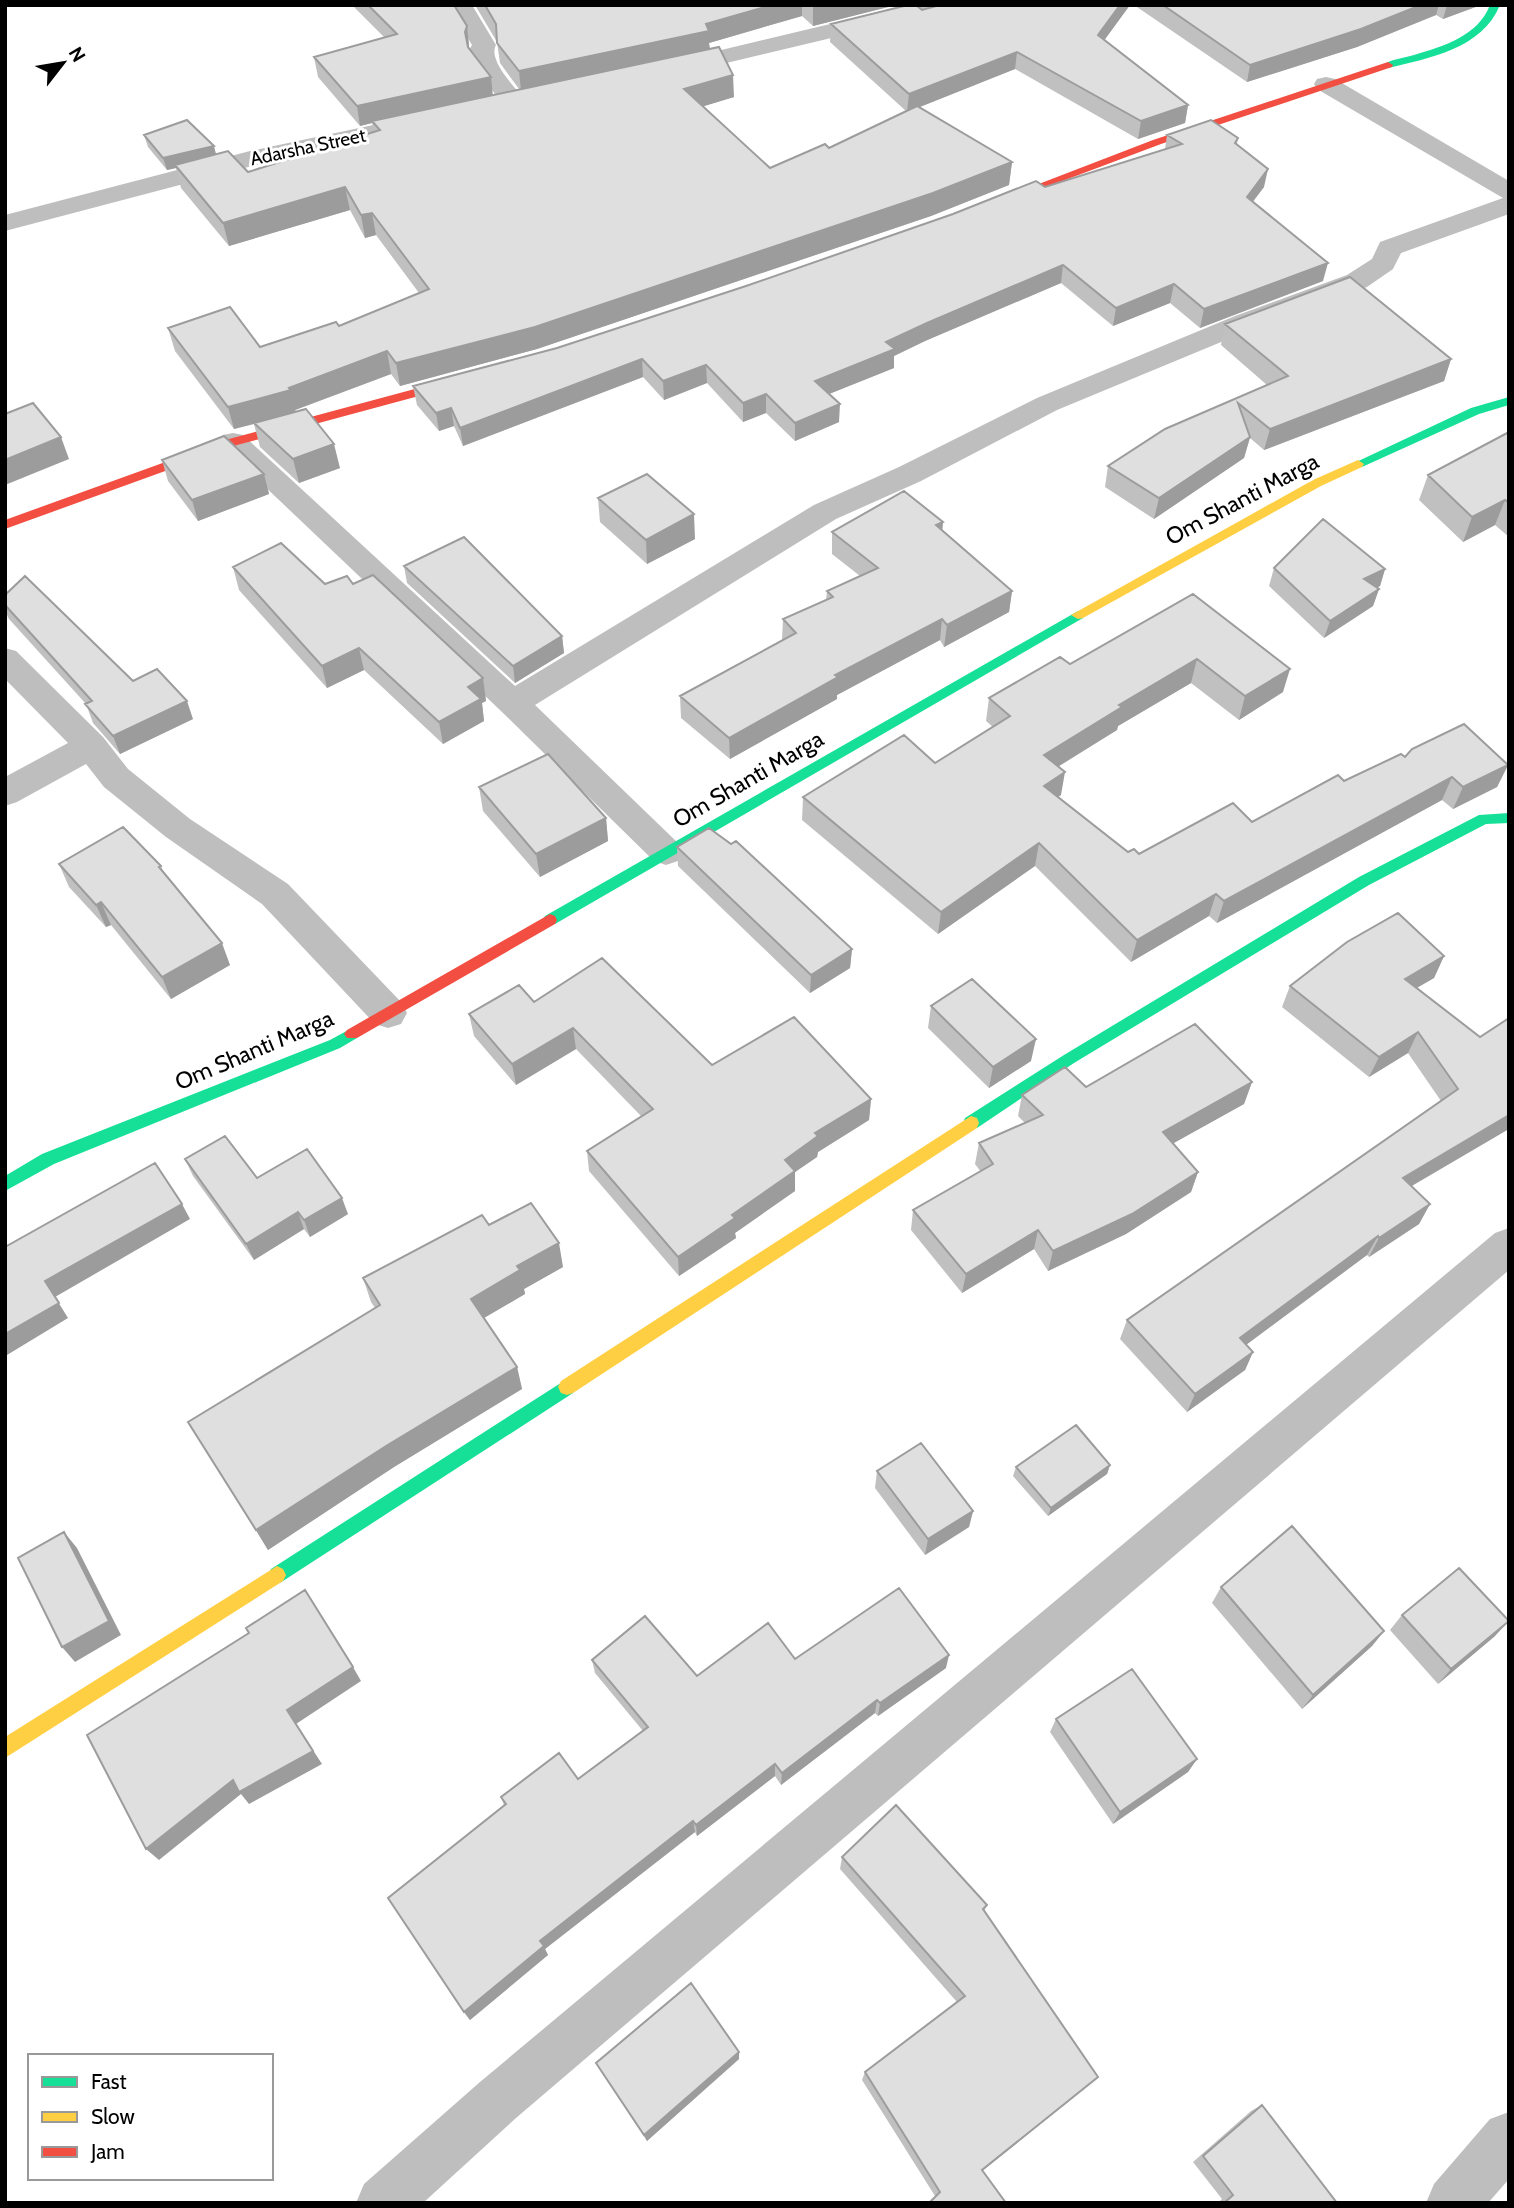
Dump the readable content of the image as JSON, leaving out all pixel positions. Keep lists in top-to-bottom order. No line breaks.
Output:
{"streets":{"street":["Adarsha Street","Om Shanti Marga"]},"legend":["Fast","Slow","Jam"],"north":"top right"}
